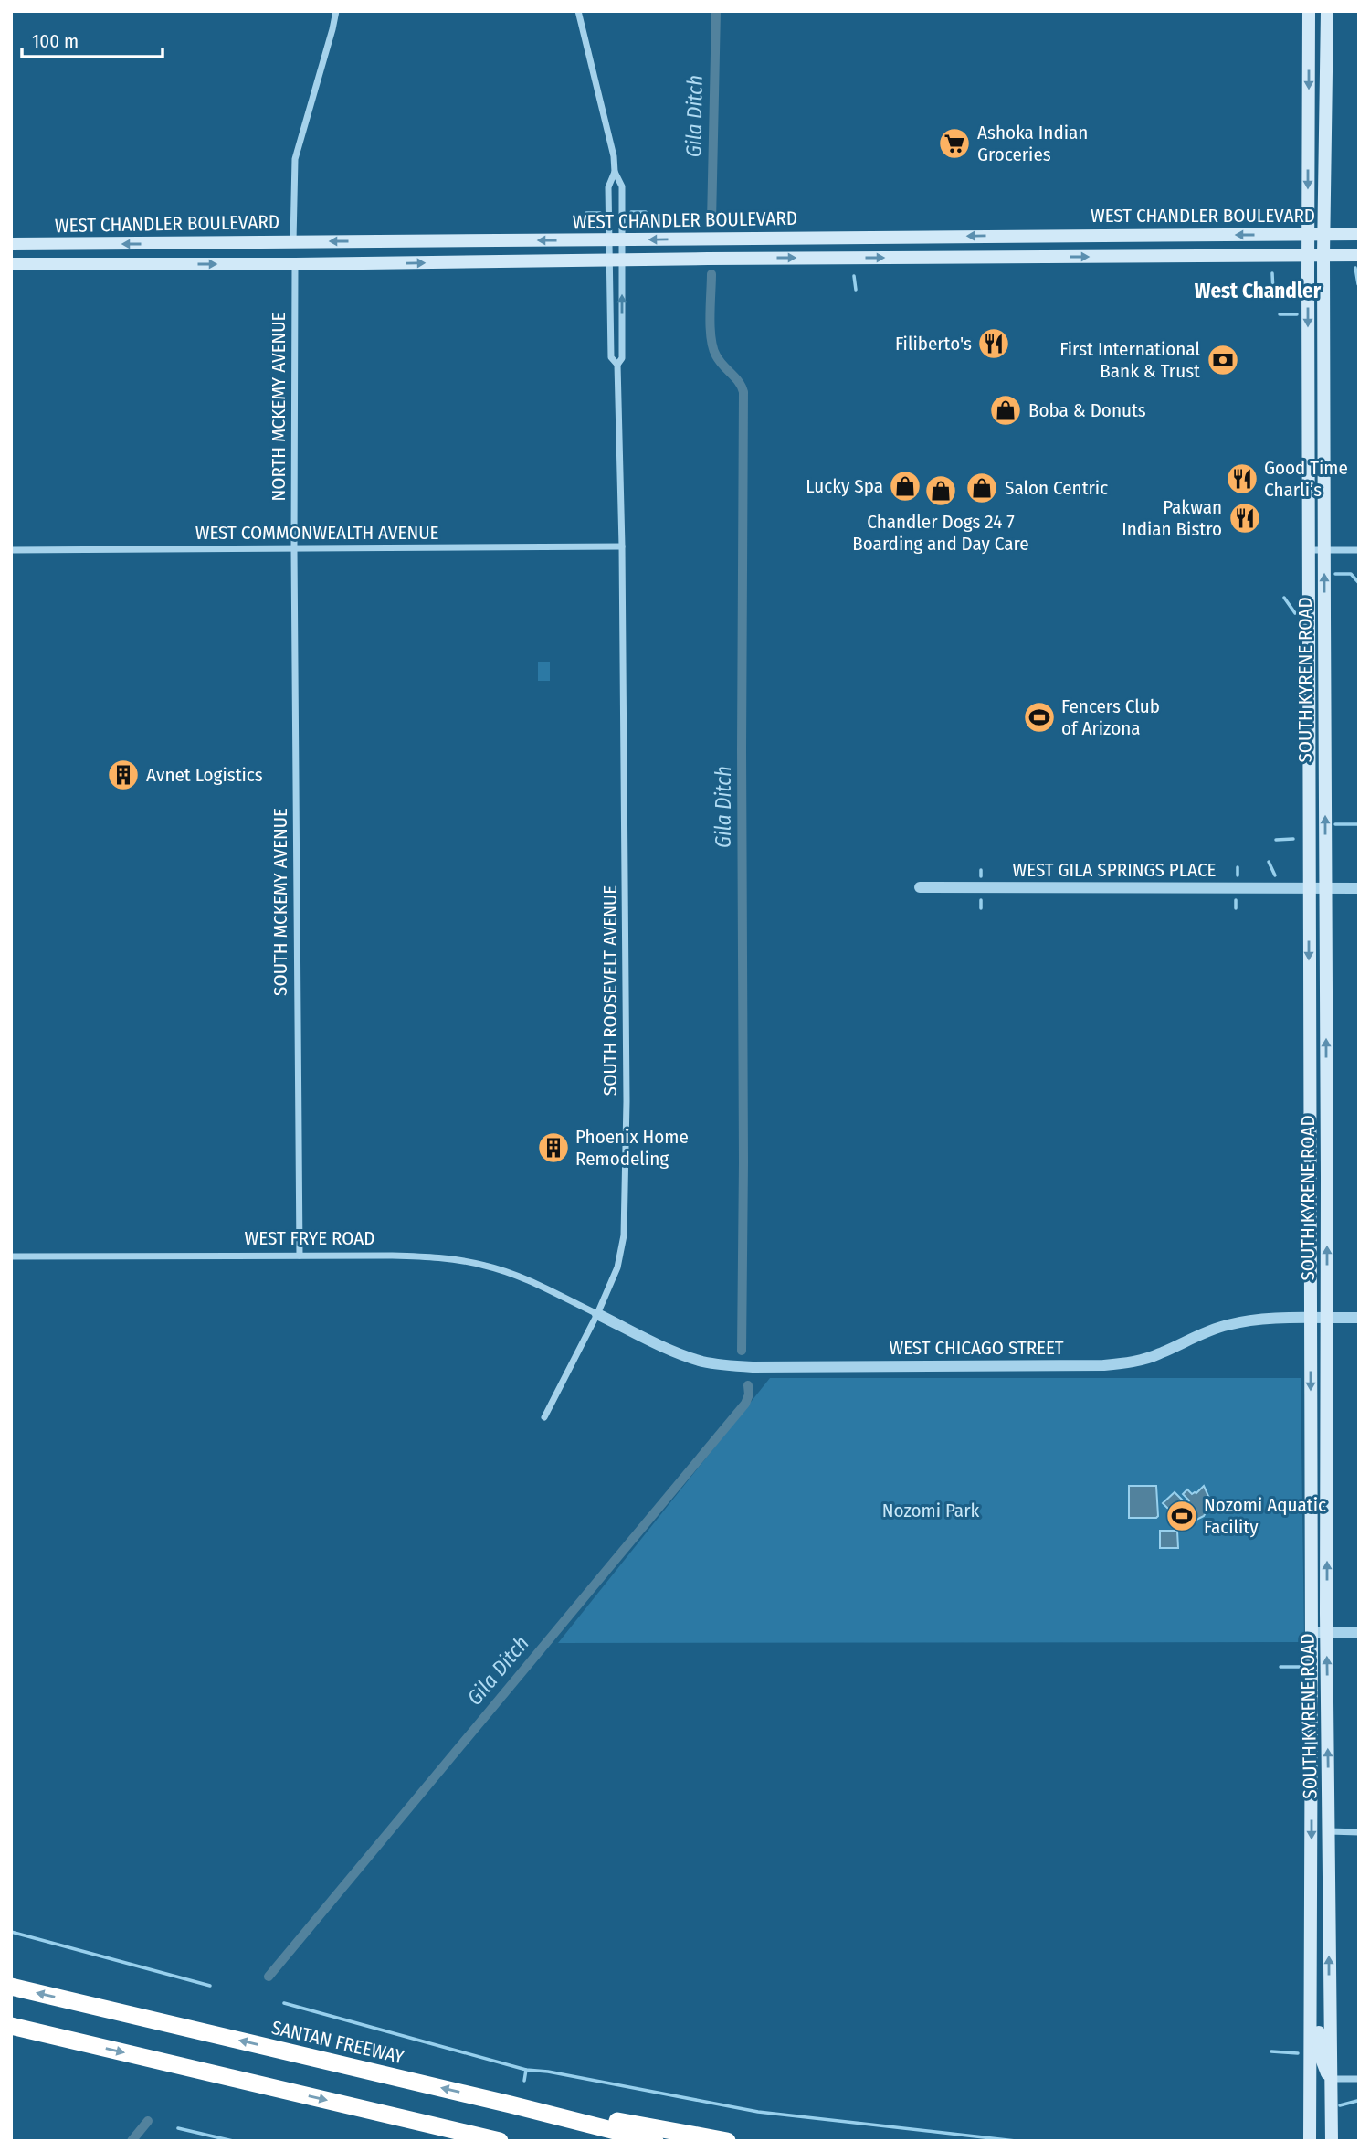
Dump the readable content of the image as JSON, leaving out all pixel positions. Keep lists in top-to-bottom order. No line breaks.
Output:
{"streets":{"highway":["SANTAN FREEWAY"],"main road":["WEST CHANDLER BOULEVARD","SOUTH KYRENE ROAD"],"street":["NORTH MCKEMY AVENUE","WEST COMMONWEALTH AVENUE","WEST GILA SPRINGS PLACE","SOUTH MCKEMY AVENUE","SOUTH ROOSEVELT AVENUE","WEST FRYE ROAD","WEST CHICAGO STREET"]},"crossings":[["WEST CHANDLER BOULEVARD","NORTH MCKEMY AVENUE"],["WEST CHANDLER BOULEVARD","SOUTH KYRENE ROAD"],["NORTH MCKEMY AVENUE","WEST COMMONWEALTH AVENUE"],["NORTH MCKEMY AVENUE","SOUTH MCKEMY AVENUE"],["WEST COMMONWEALTH AVENUE","SOUTH MCKEMY AVENUE"],["WEST COMMONWEALTH AVENUE","SOUTH ROOSEVELT AVENUE"],["SOUTH KYRENE ROAD","WEST GILA SPRINGS PLACE"],["SOUTH KYRENE ROAD","WEST CHICAGO STREET"],["SOUTH MCKEMY AVENUE","WEST FRYE ROAD"],["SOUTH ROOSEVELT AVENUE","WEST FRYE ROAD"],["SOUTH ROOSEVELT AVENUE","WEST CHICAGO STREET"],["WEST FRYE ROAD","WEST CHICAGO STREET"]],"districts":["West Chandler"],"water":["Gila Ditch"],"parks":["Nozomi Park"],"places":{"supermarket":["Ashoka Indian Groceries"],"restaurant":["Filiberto's","Good Time Charli’s","Pakwan Indian Bistro"],"bank":["First International Bank & Trust"],"shop":["Boba & Donuts","Lucky Spa","Salon Centric","Chandler Dogs 24 7 Boarding and Day Care"],"sports":["Fencers Club of Arizona","Nozomi Aquatic Facility"],"building":["Avnet Logistics","Phoenix Home Remodeling"]},"scale_bar":"100 m"}
